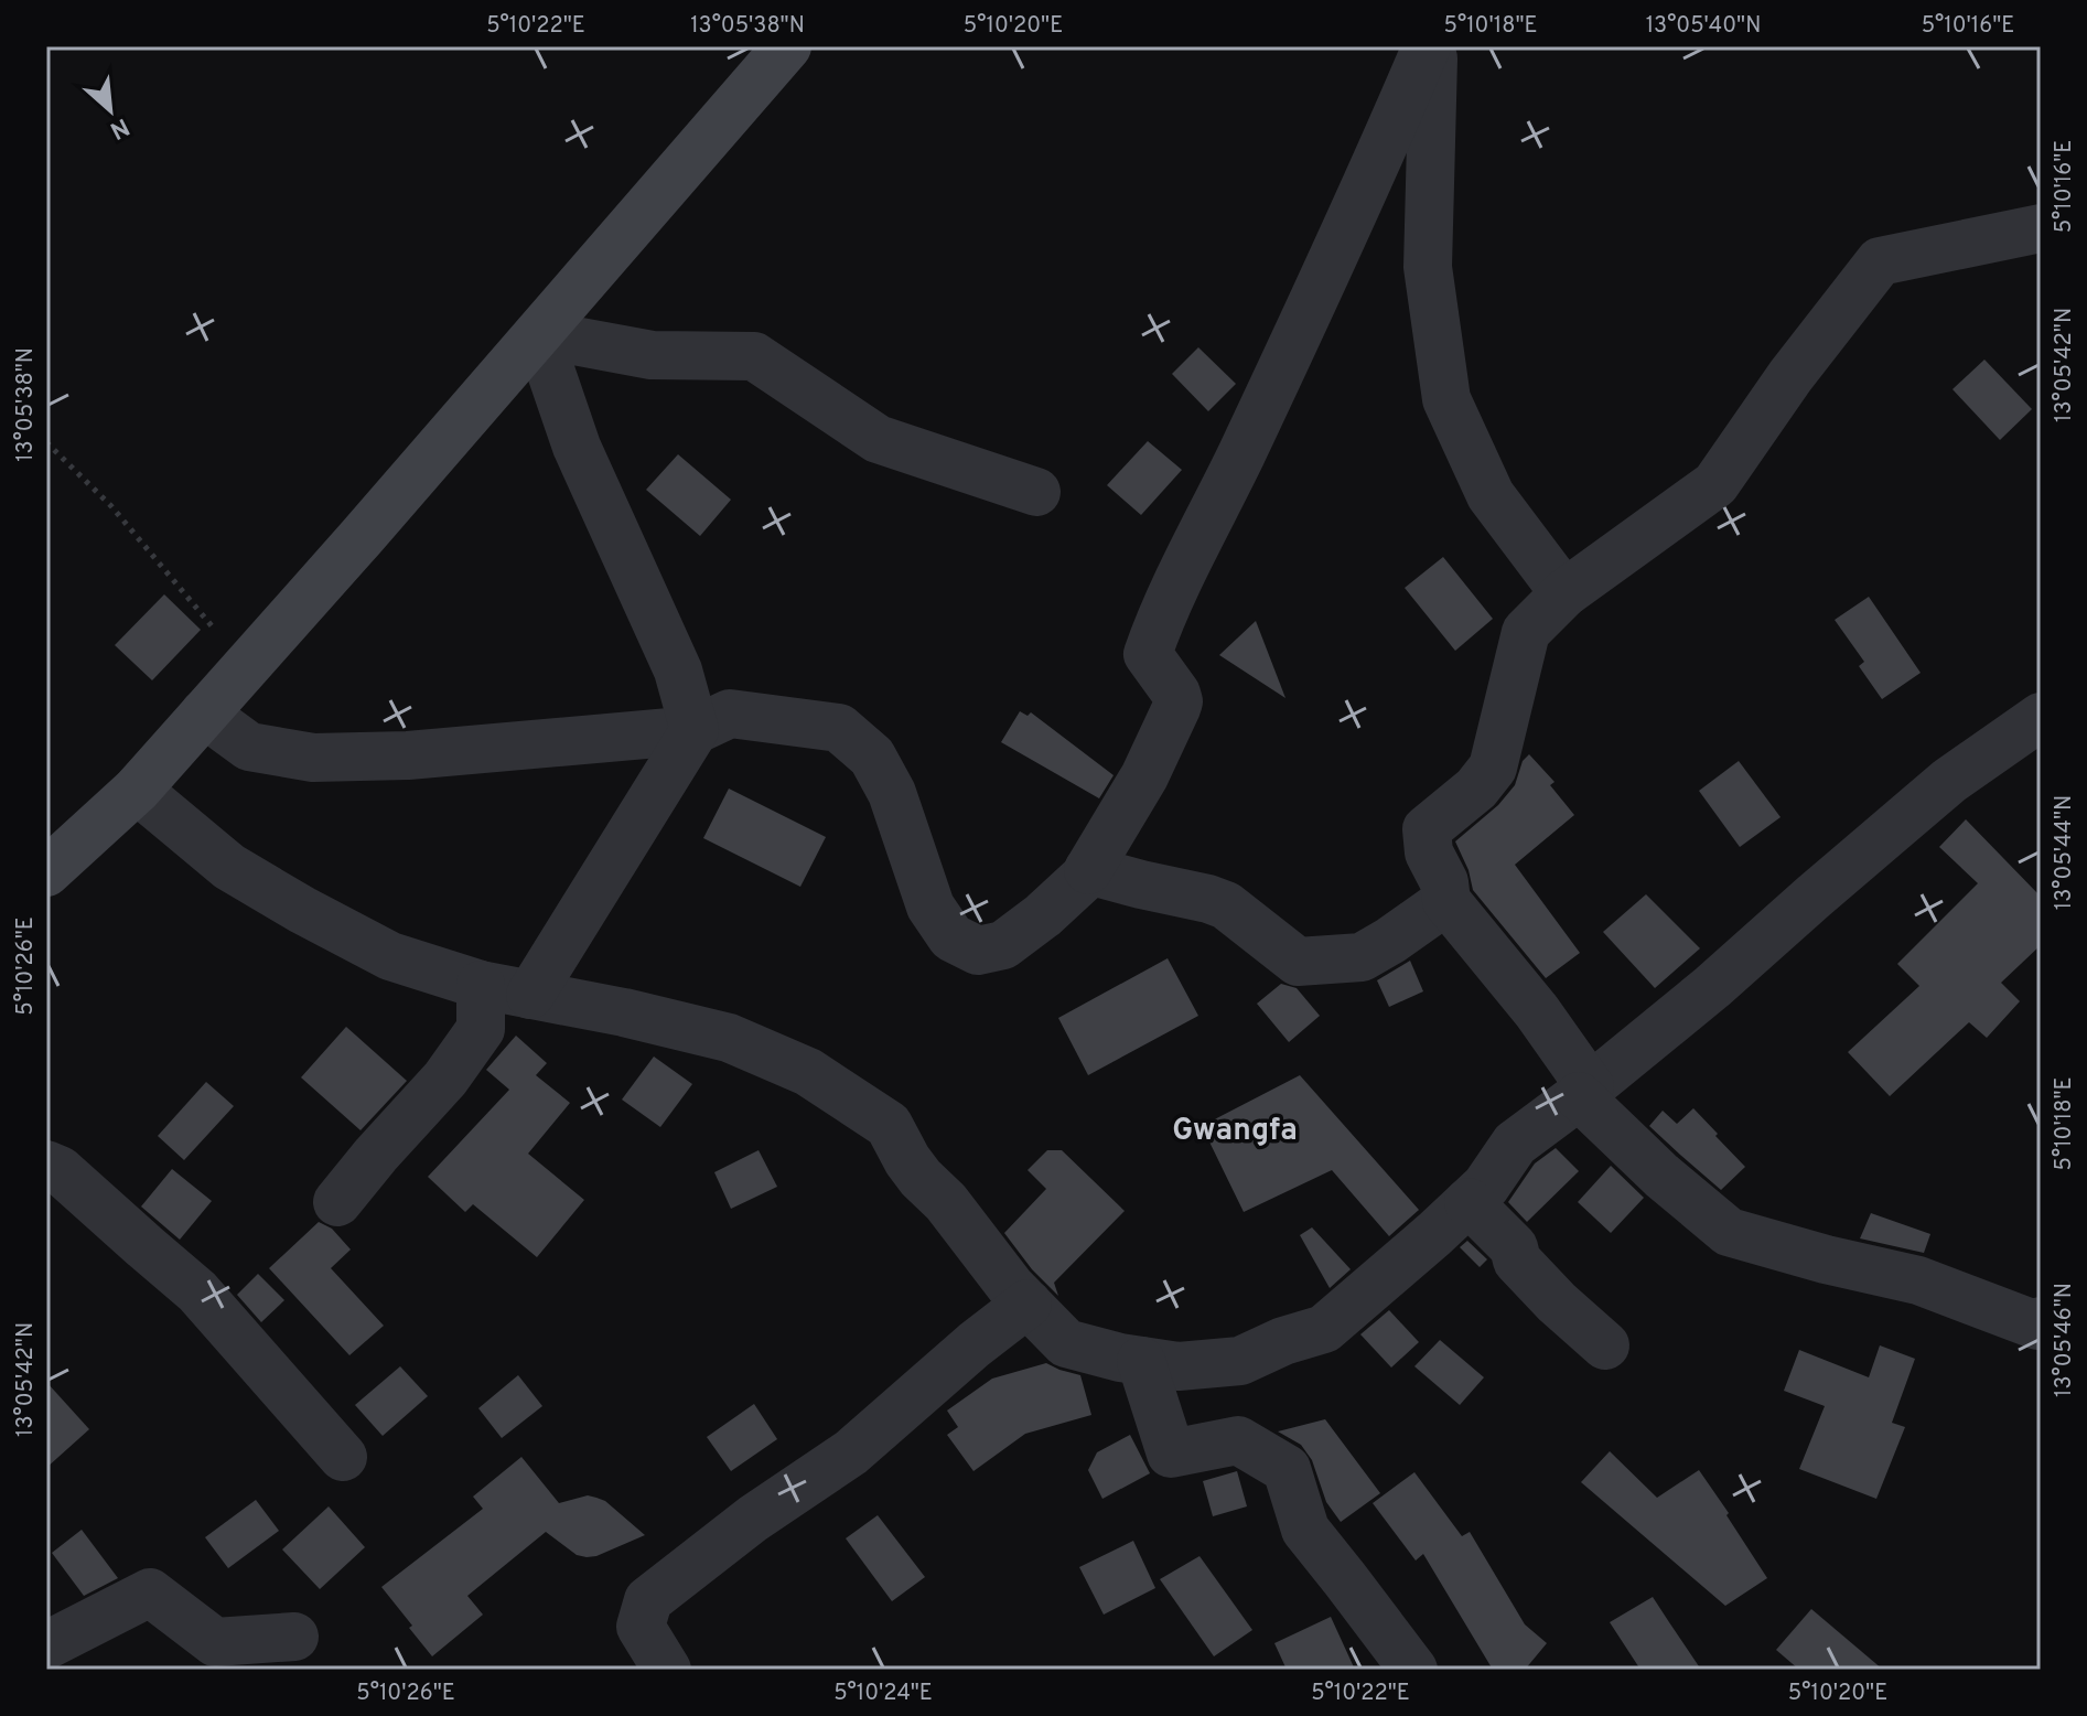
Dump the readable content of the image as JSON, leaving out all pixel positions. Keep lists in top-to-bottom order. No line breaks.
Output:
{"districts":["Gwangfa"],"north":"bottom right","coordinates":["5°10'22\"E","13°05'38\"N","5°10'20\"E","5°10'18\"E","13°05'40\"N","5°10'16\"E","13°05'42\"N","13°05'44\"N","5°10'26\"E","13°05'46\"N","5°10'24\"E"]}
